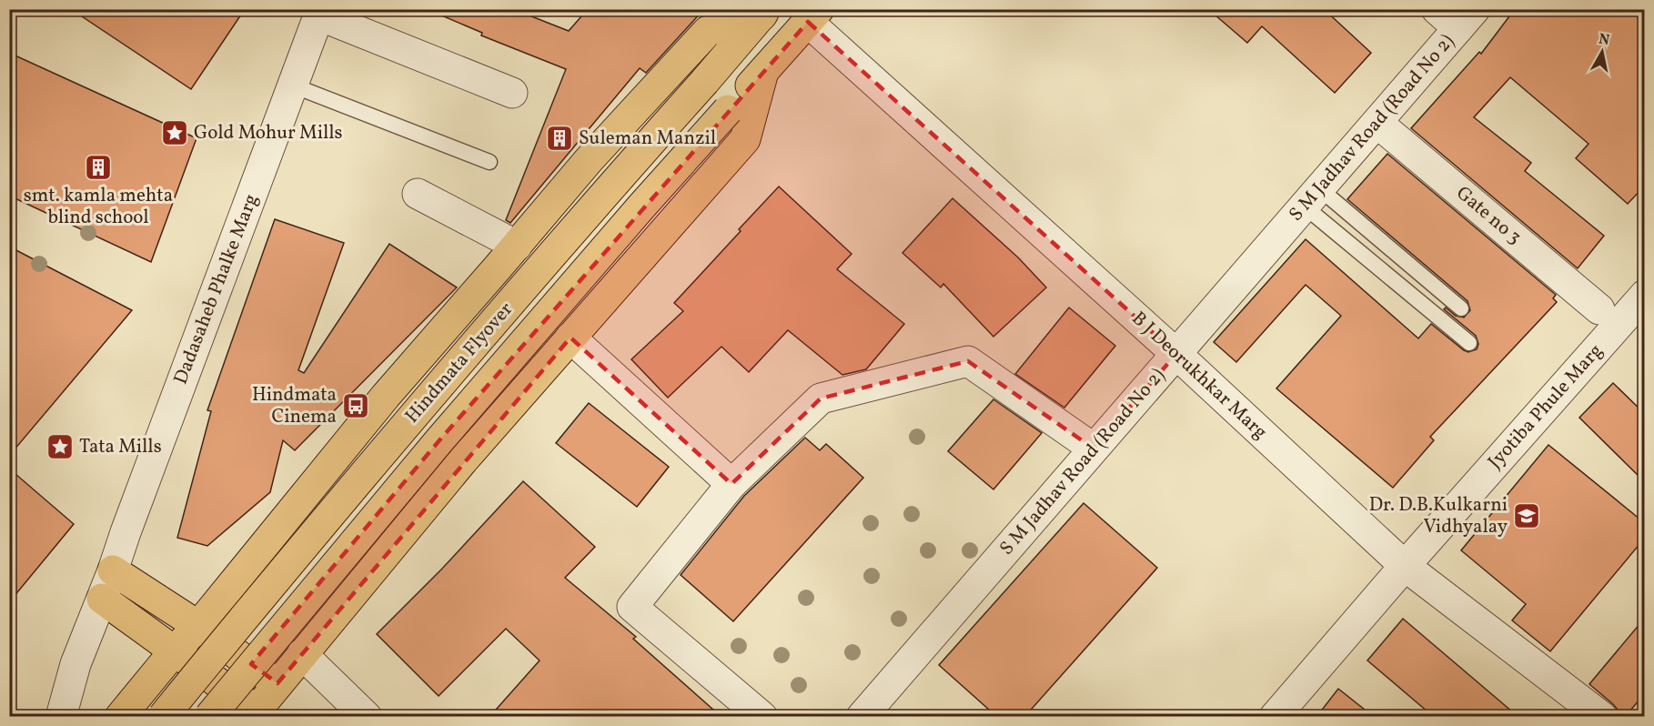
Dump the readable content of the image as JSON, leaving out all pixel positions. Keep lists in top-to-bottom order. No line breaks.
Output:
{"streets":{"highway":["Hindmata Flyover"],"street":["S M Jadhav Road (Road No 2)","Gate no 3","Dadasaheb Phalke Marg","B J Deorukhkar Marg","Jyotiba Phule Marg"]},"crossings":[["S M Jadhav Road (Road No 2)","Gate no 3"],["S M Jadhav Road (Road No 2)","B J Deorukhkar Marg"],["Hindmata Flyover","B J Deorukhkar Marg"],["B J Deorukhkar Marg","Jyotiba Phule Marg"]],"places":{"place":["Gold Mohur Mills","Tata Mills"],"building":["Suleman Manzil","smt. kamla mehta blind school"],"bus stop":["Hindmata Cinema"],"school or university":["Dr. D.B.Kulkarni Vidhyalay"]},"north":"top"}
